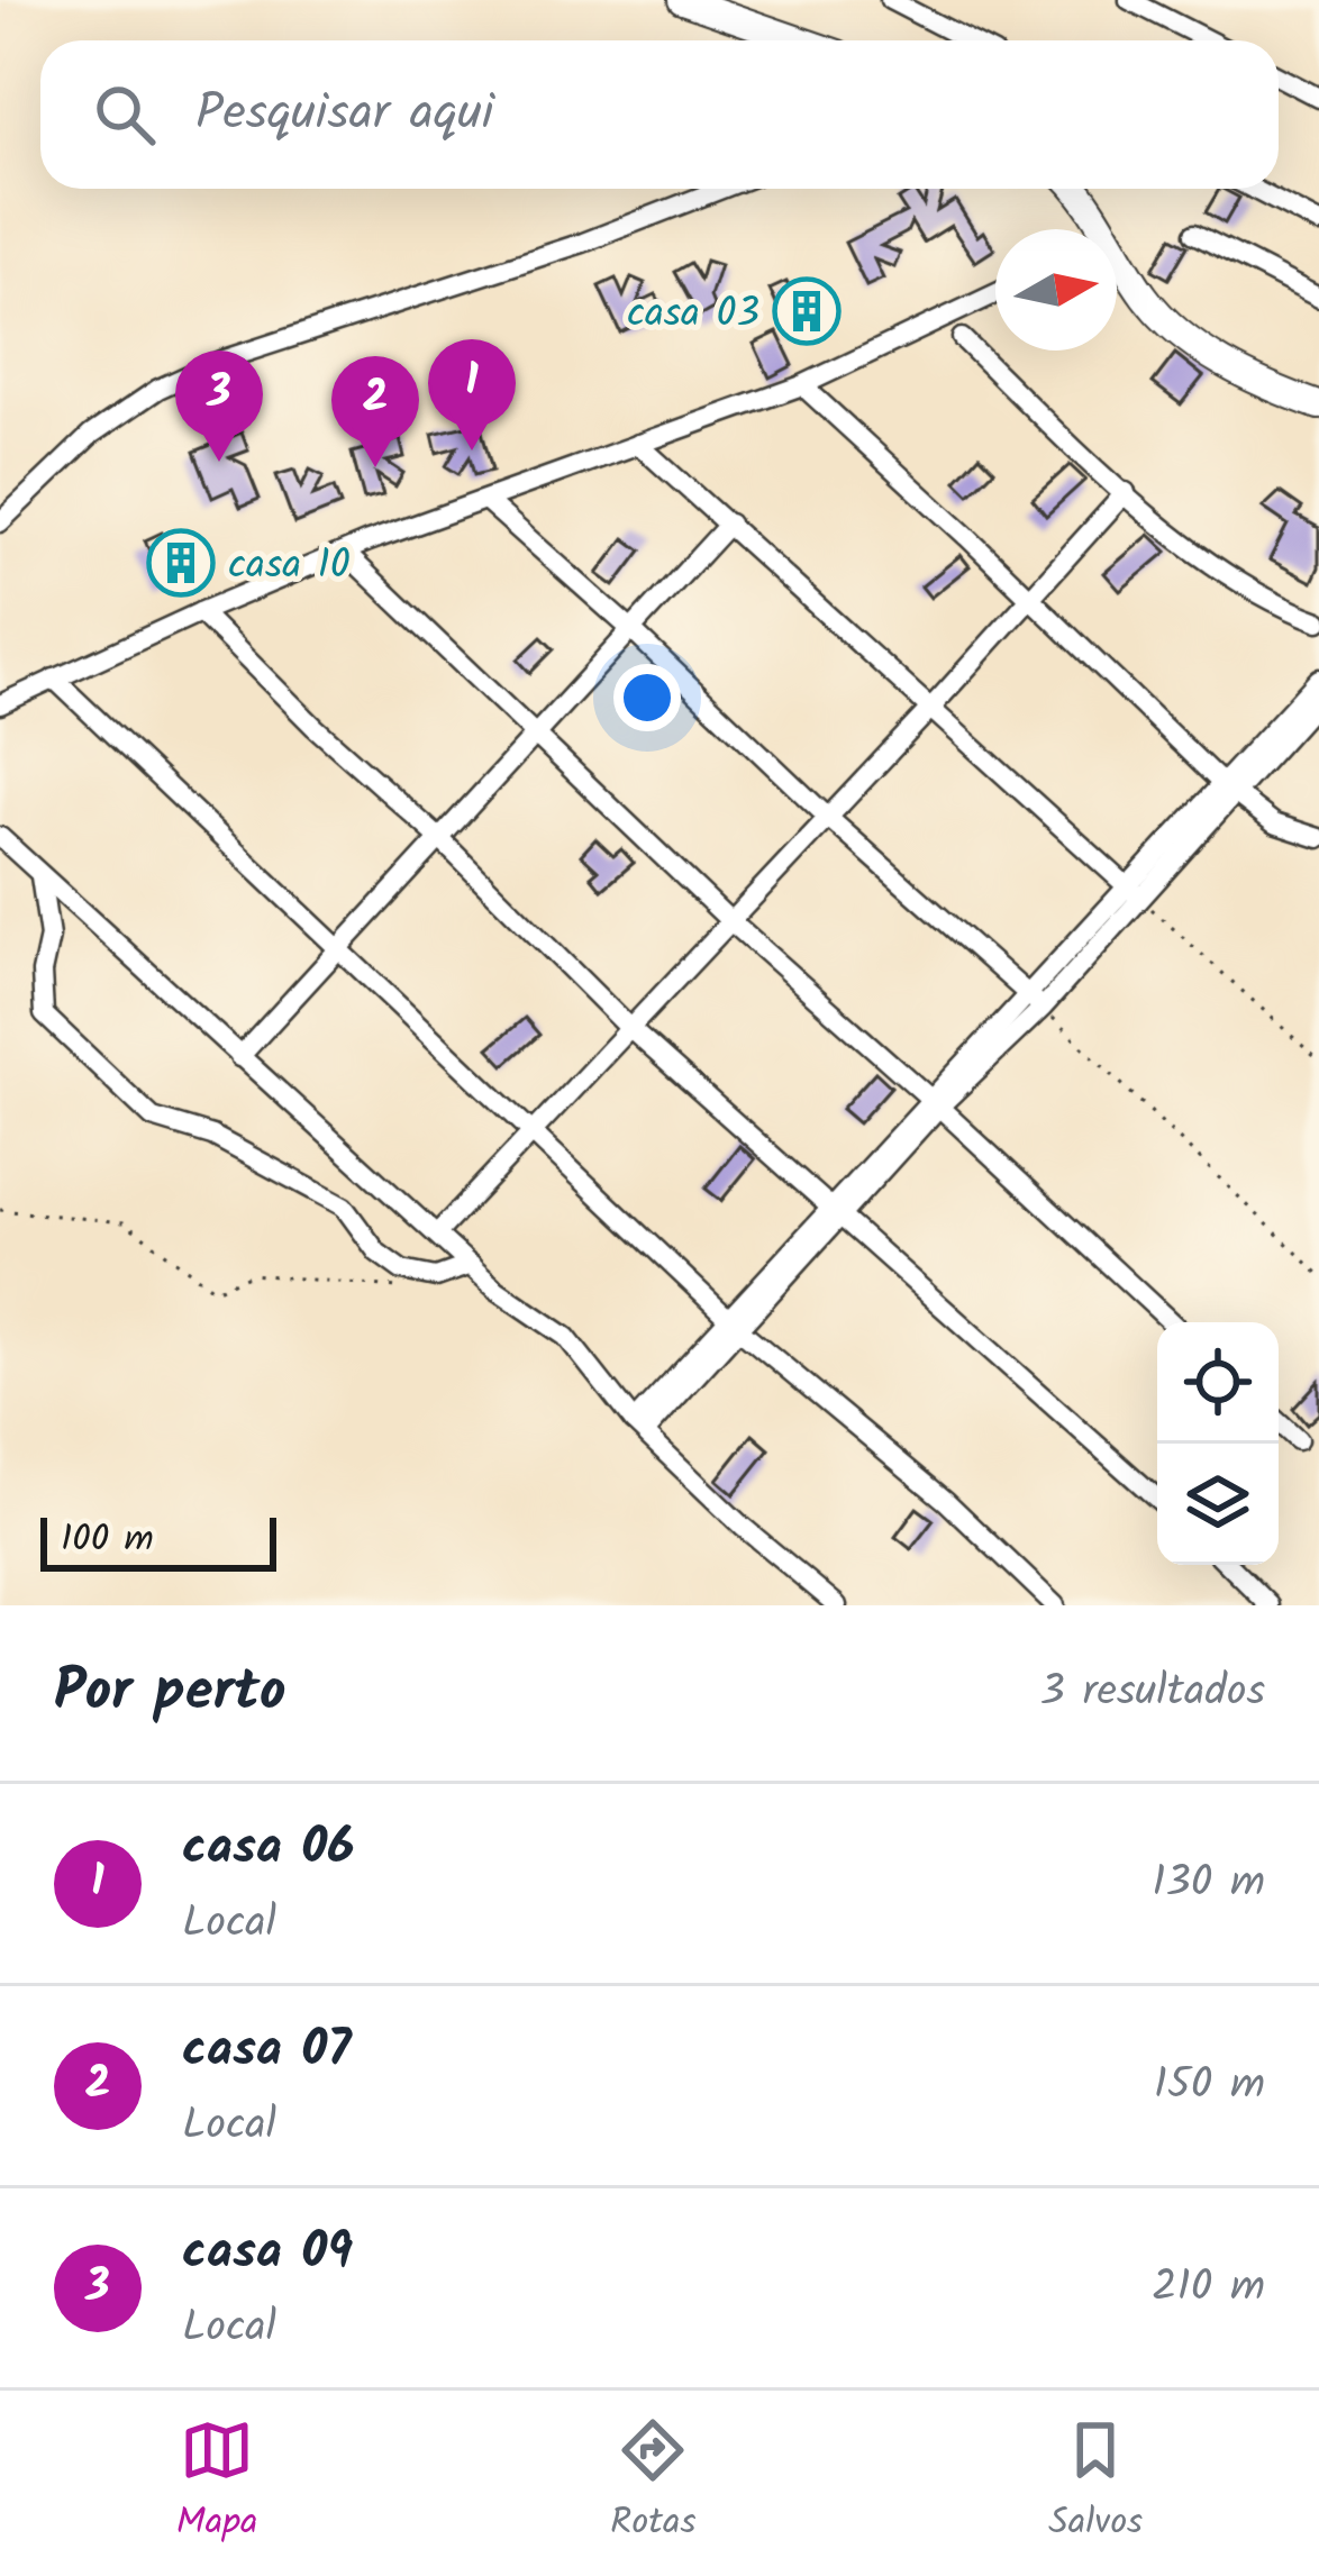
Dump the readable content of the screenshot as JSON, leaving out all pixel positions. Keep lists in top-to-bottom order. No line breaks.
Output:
{"places":{"building":["casa 03","casa 10"]},"scale_bar":"100 m","north":"right","page":{"search":"Pesquisar aqui","pins":["1","3","2"],"scale":"100 m","heading":["Por perto","3 resultados"],"list":[{"mark":"1","name":"casa 06","note":"Local","value":"130 m"},{"mark":"2","name":"casa 07","note":"Local","value":"150 m"},{"mark":"3","name":"casa 09","note":"Local","value":"210 m"}],"nav":["Mapa","Rotas","Salvos"]}}
